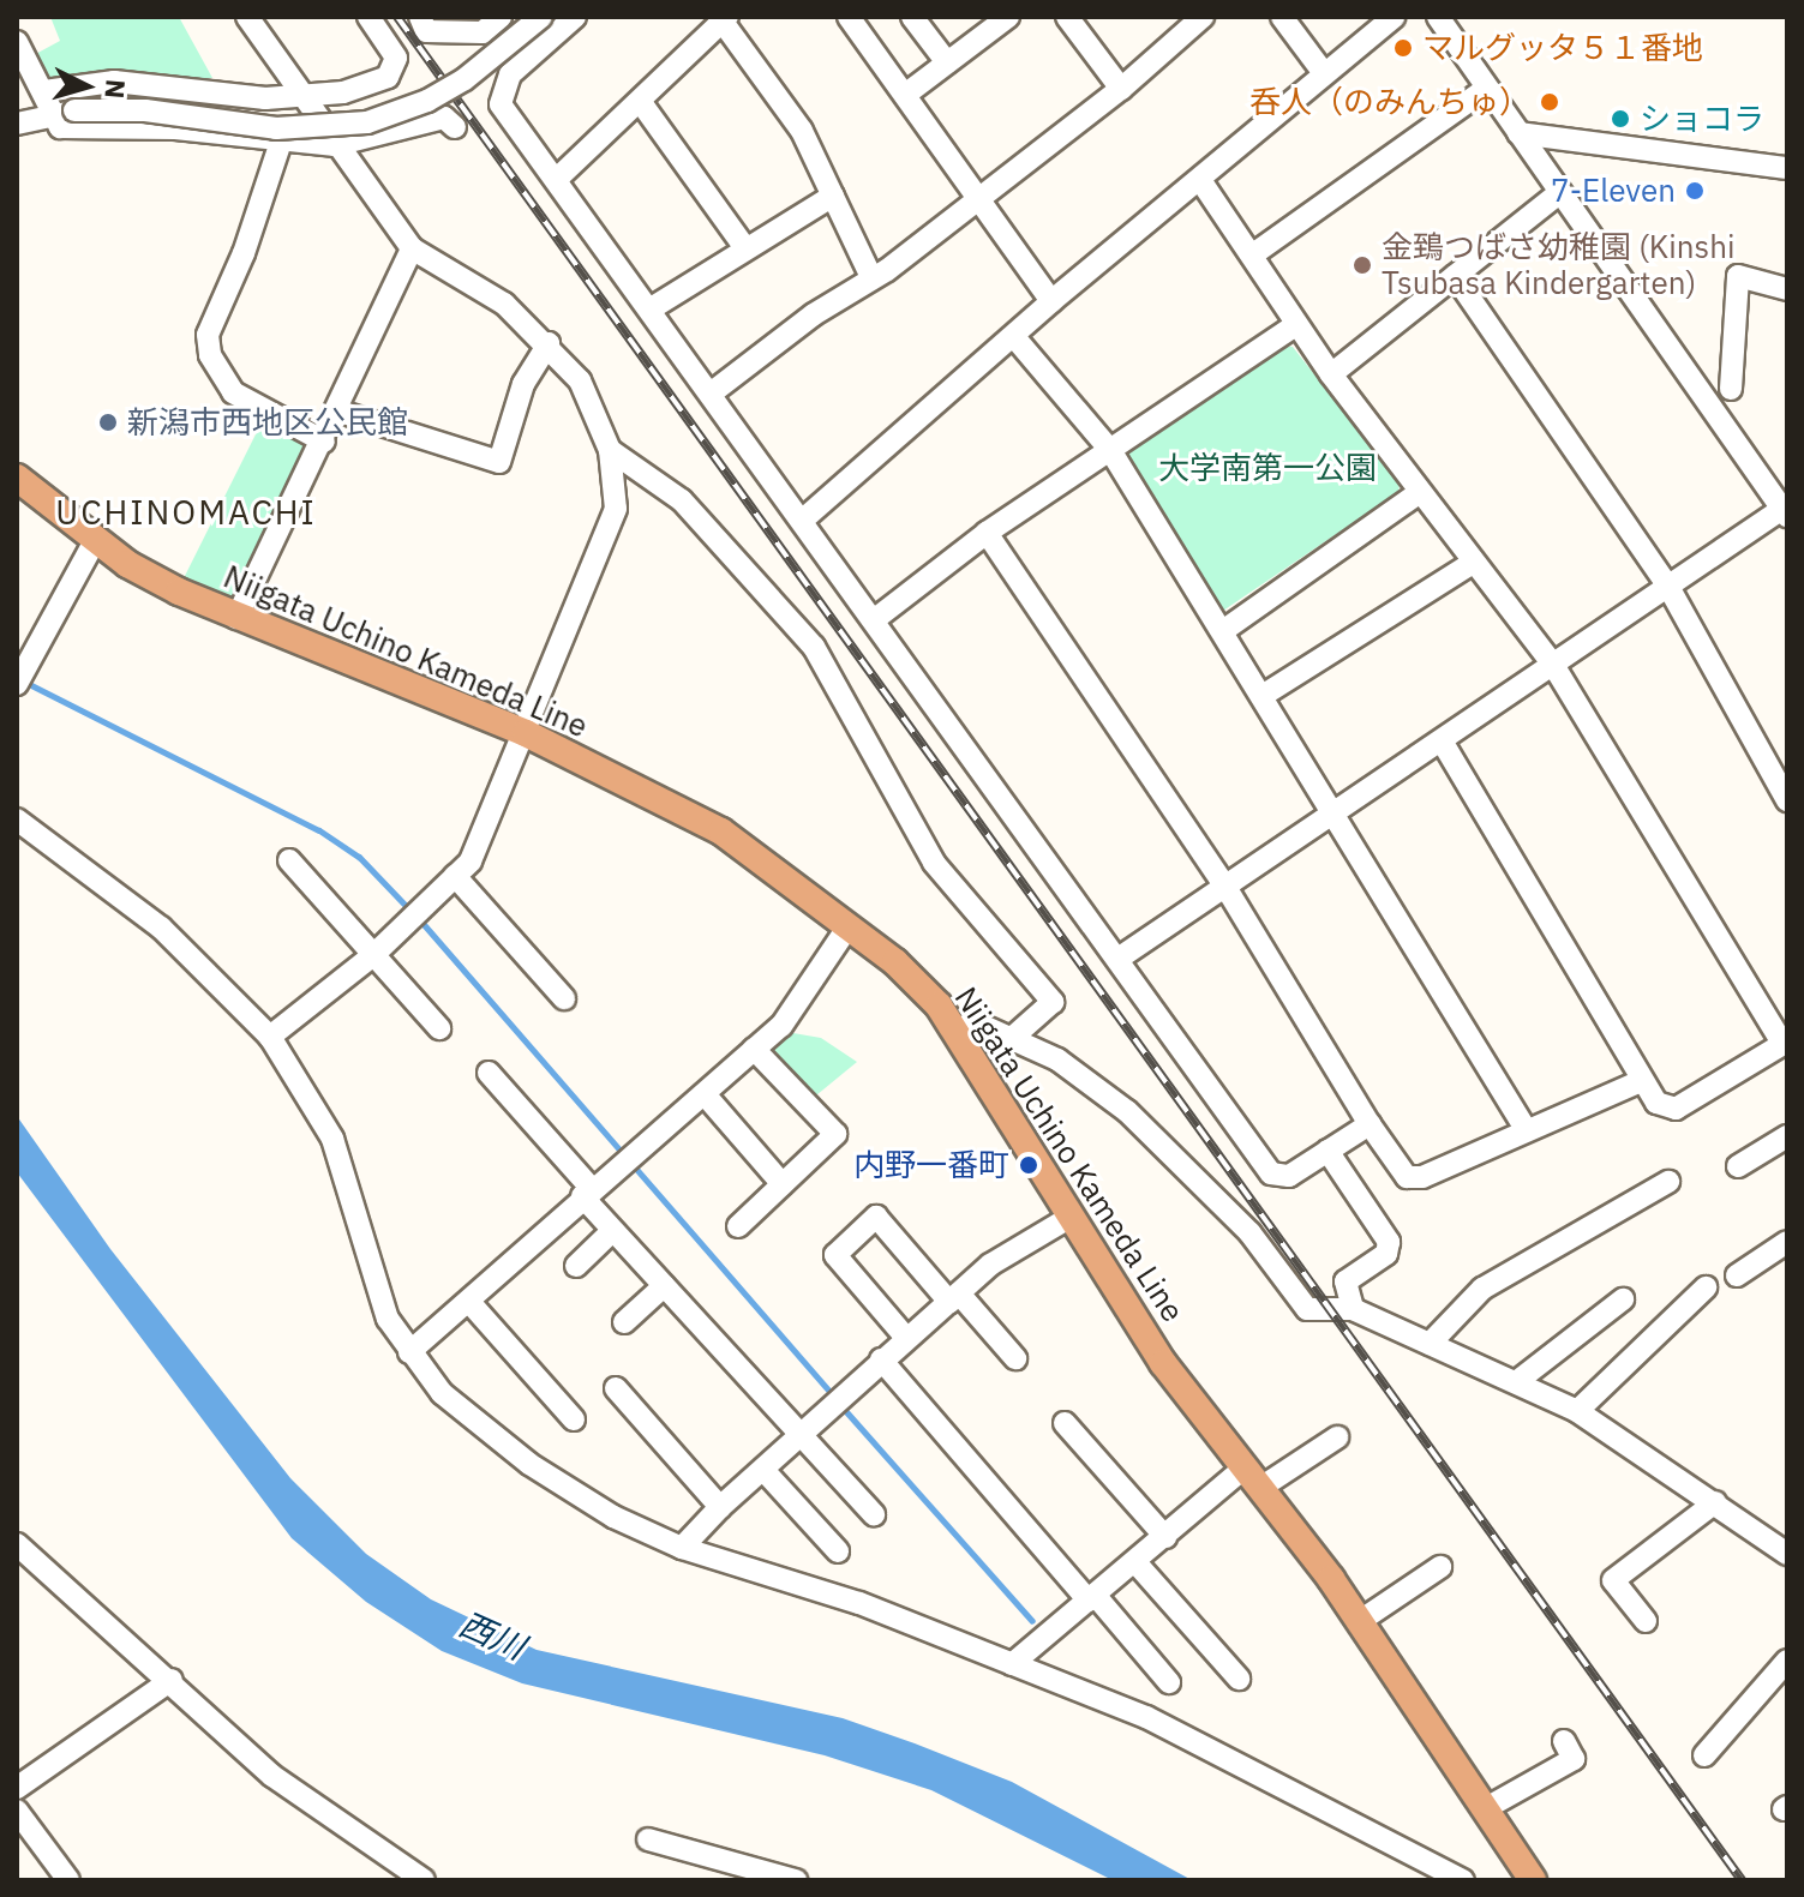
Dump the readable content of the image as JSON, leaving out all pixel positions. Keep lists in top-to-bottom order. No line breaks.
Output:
{"streets":{"main road":["Niigata Uchino Kameda Line"]},"districts":["UCHINOMACHI"],"water":["西川"],"parks":["大学南第一公園"],"places":["マルグッタ５１番地","呑人（のみんちゅ）","ショコラ","7-Eleven","金鵄つばさ幼稚園 (Kinshi Tsubasa Kindergarten)","新潟市西地区公民館","内野一番町"],"north":"right"}
